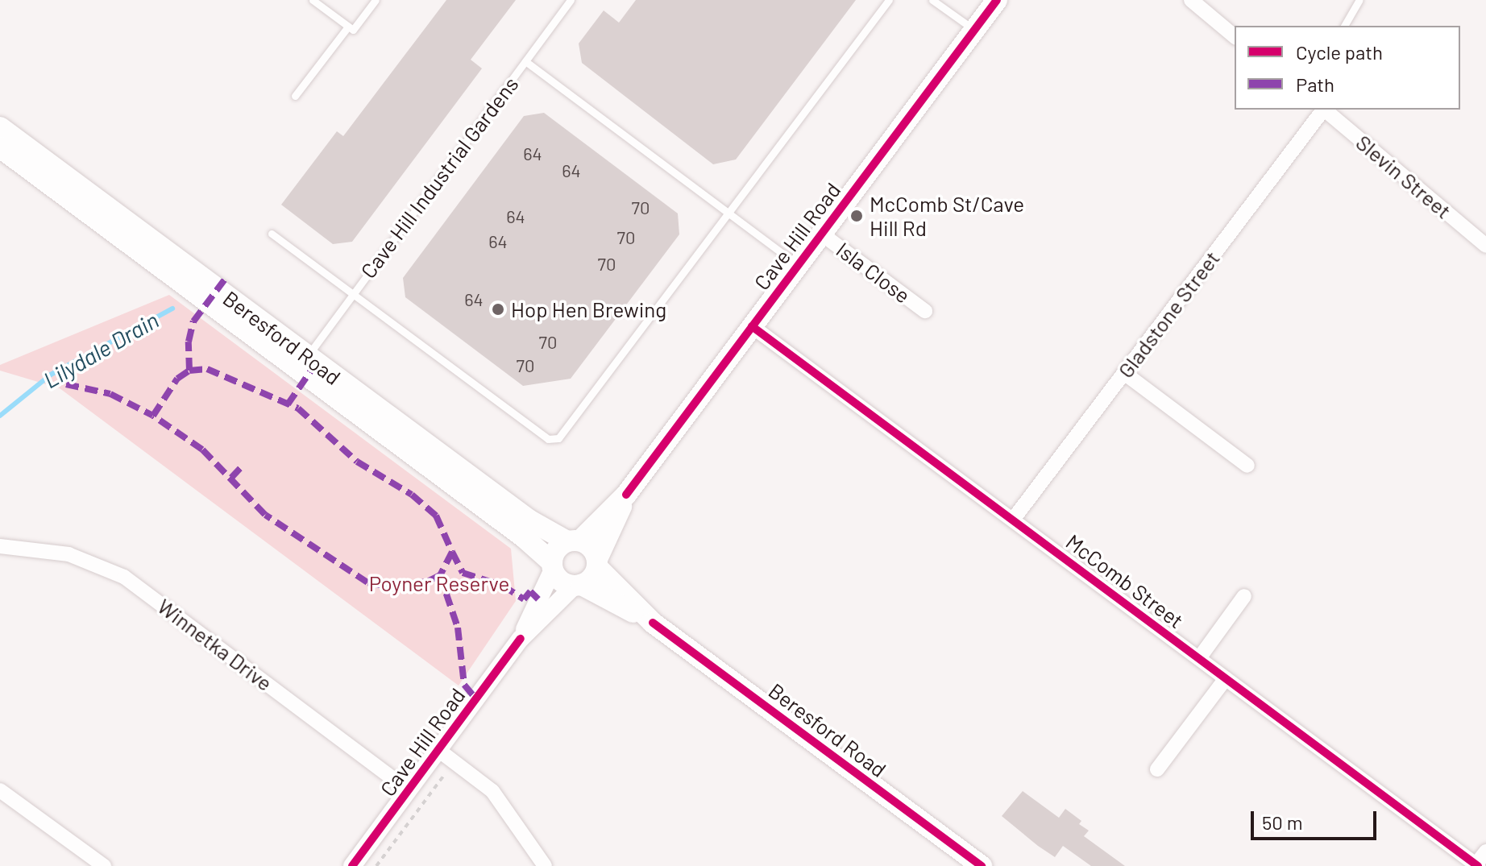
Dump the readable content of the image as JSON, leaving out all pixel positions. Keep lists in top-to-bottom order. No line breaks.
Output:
{"streets":{"main road":["Cave Hill Road","Beresford Road"],"street":["Slevin Street","Isla Close","Gladstone Street","McComb Street","Winnetka Drive"],"lane":["Cave Hill Industrial Gardens"]},"crossings":[["Cave Hill Industrial Gardens","Cave Hill Road"],["Cave Hill Industrial Gardens","Beresford Road"],["Cave Hill Road","Isla Close"],["Cave Hill Road","Beresford Road"],["Cave Hill Road","McComb Street"],["Cave Hill Road","Winnetka Drive"],["Gladstone Street","McComb Street"]],"water":["Lilydale Drain"],"parks":["Poyner Reserve"],"places":["McComb St/Cave Hill Rd","Hop Hen Brewing"],"house_numbers":["64","64","70","64","70","64","70","64","70","70"],"legend":["Cycle path","Path"],"scale_bar":"50 m"}
